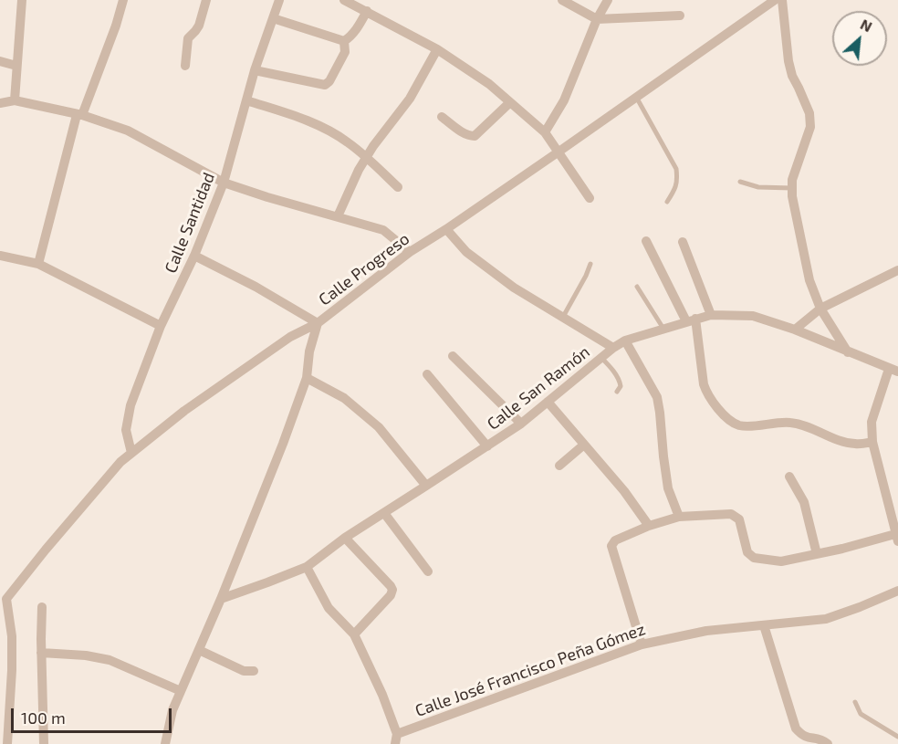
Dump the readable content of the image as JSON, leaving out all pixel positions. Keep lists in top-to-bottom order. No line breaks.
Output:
{"streets":{"street":["Calle Santidad","Calle Progreso","Calle San Ramón","Calle José Francisco Peña Gómez"]},"crossings":[["Calle Santidad","Calle Progreso"]],"scale_bar":"100 m","north":"top right"}
